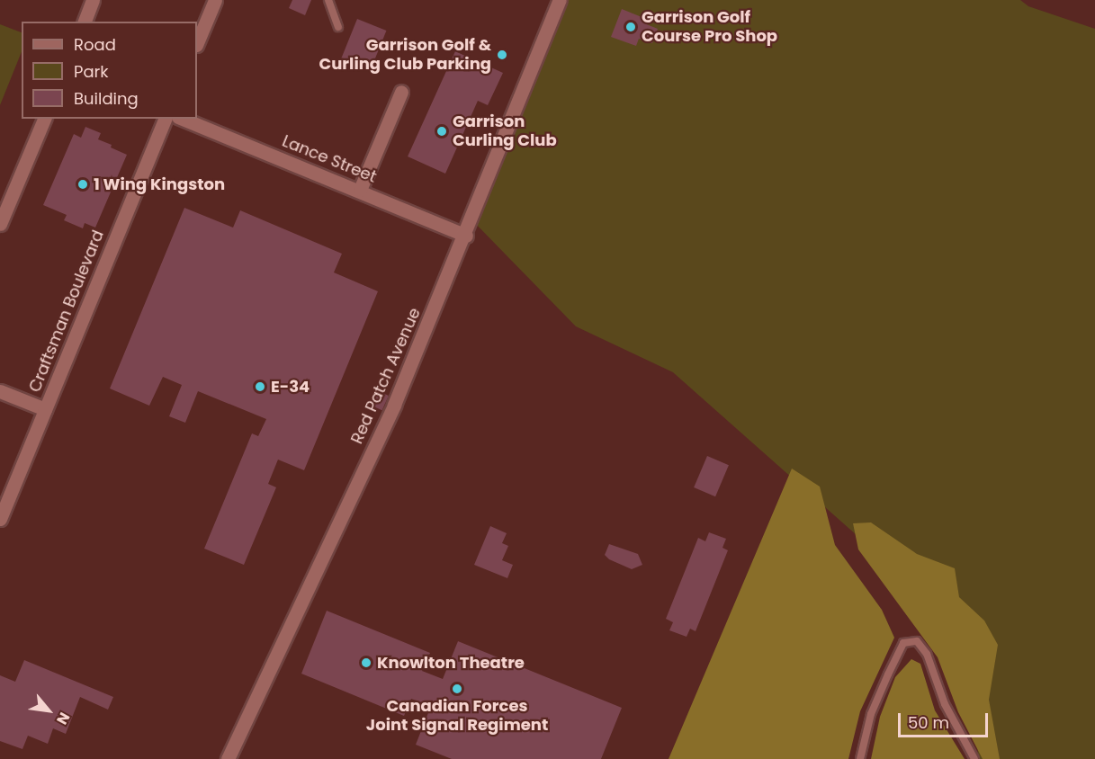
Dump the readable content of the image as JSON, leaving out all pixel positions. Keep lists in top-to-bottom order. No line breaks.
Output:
{"streets":{"street":["Lance Street","Craftsman Boulevard","Red Patch Avenue"]},"crossings":[["Lance Street","Red Patch Avenue"]],"places":["Garrison Golf Course Pro Shop","Garrison Golf & Curling Club Parking","Garrison Curling Club","1 Wing Kingston","E-34","Knowlton Theatre","Canadian Forces Joint Signal Regiment"],"legend":["Road","Park","Building"],"scale_bar":"50 m","north":"bottom right"}
